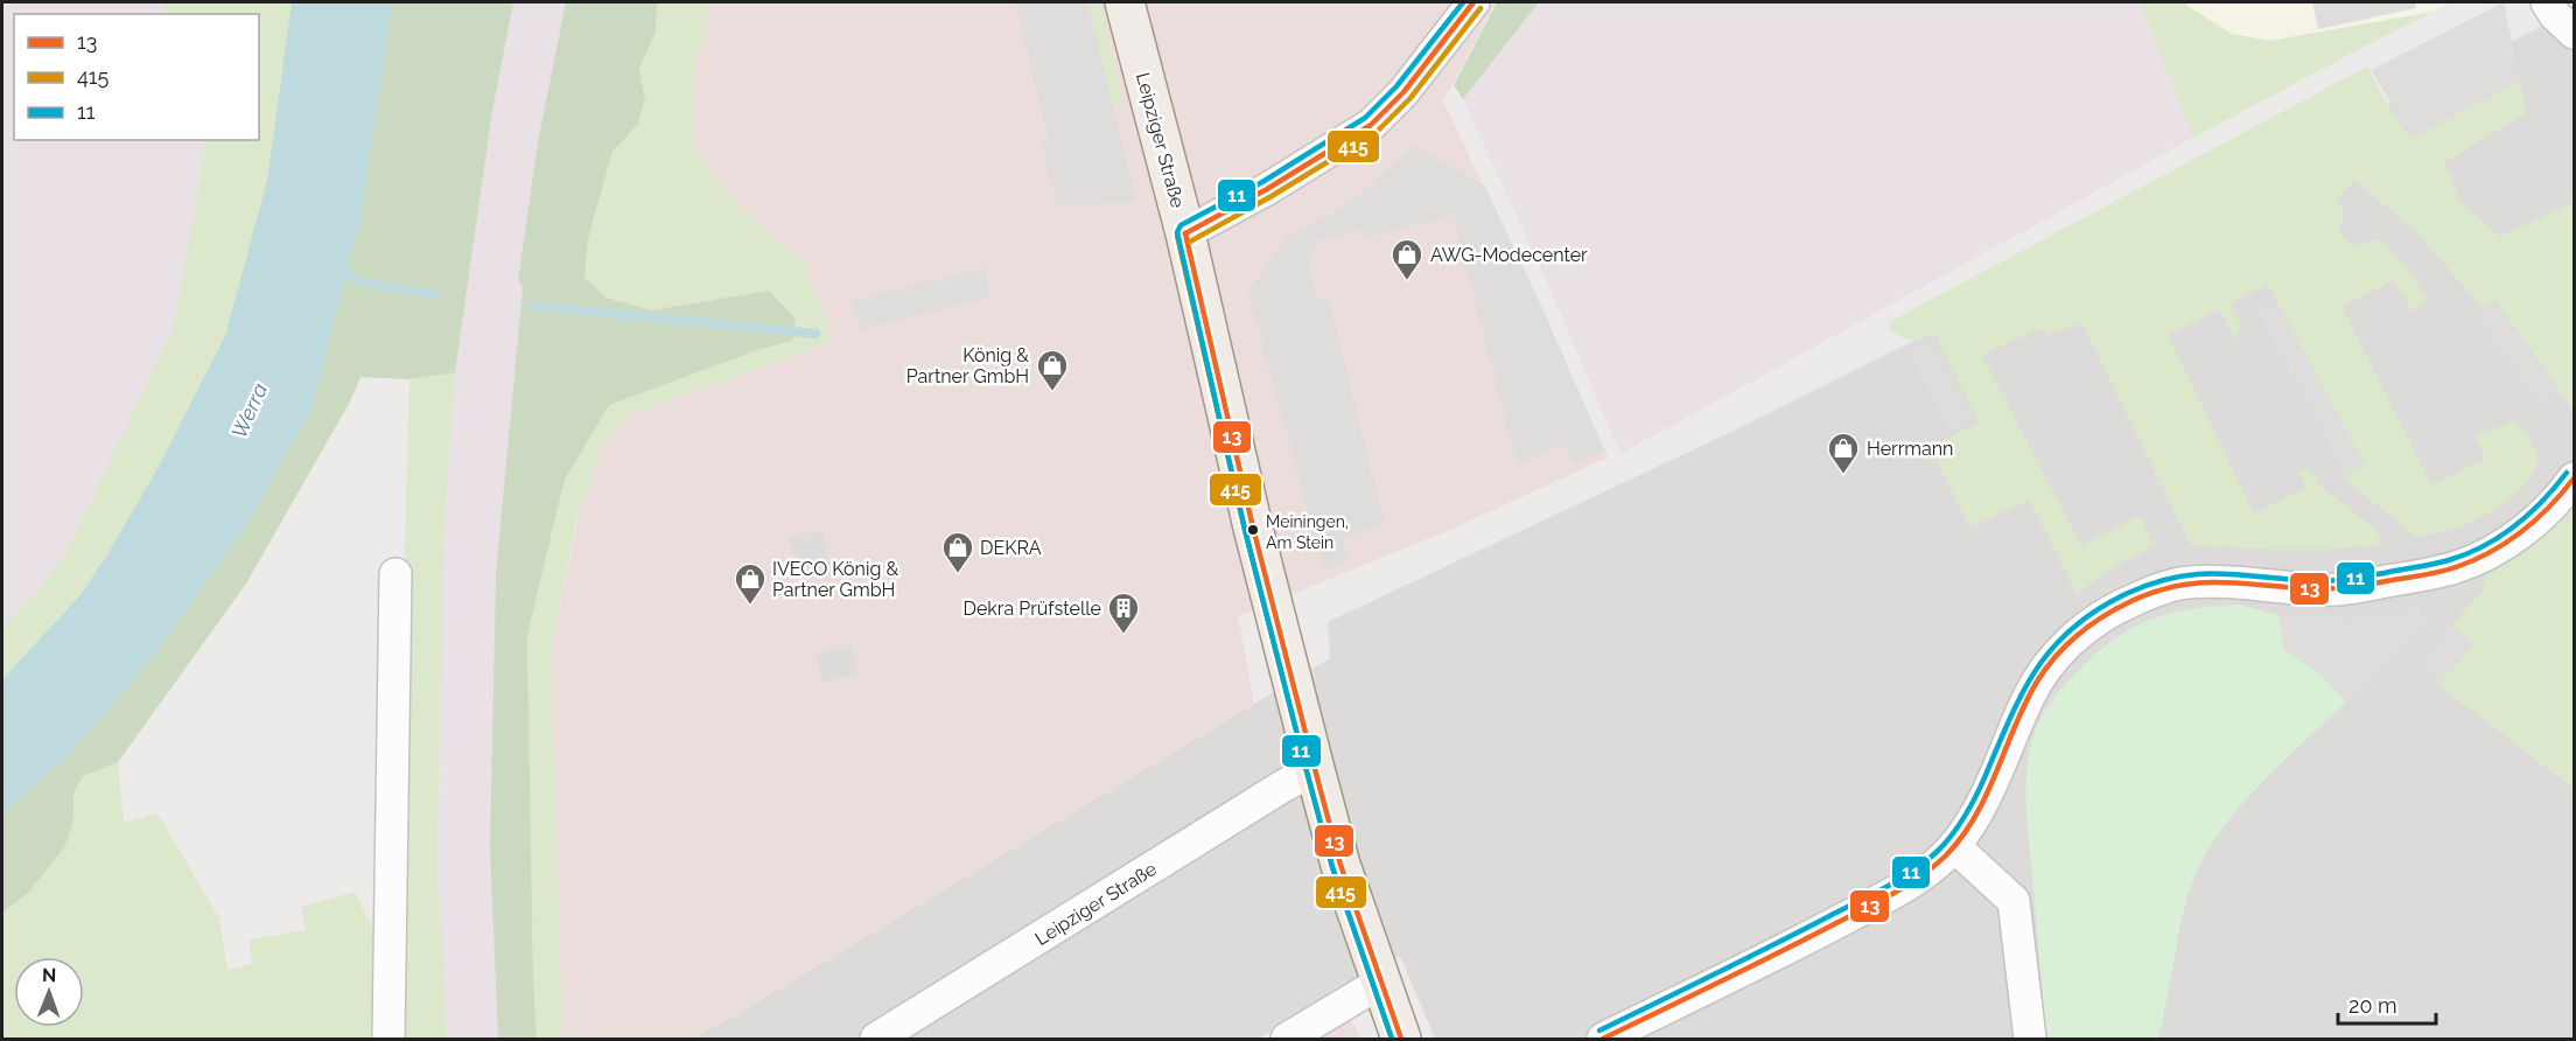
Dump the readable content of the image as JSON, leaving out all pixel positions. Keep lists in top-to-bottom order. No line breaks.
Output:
{"streets":{"main road":["Leipziger Straße"]},"water":["Werra"],"places":{"shop":["AWG-Modecenter","König & Partner GmbH","Herrmann","DEKRA","IVECO König & Partner GmbH"],"other":["Meiningen, Am Stein"],"building":["Dekra Prüfstelle"]},"lines":["transit line 13","transit line 11","transit line 415"],"legend":["13","415","11"],"scale_bar":"20 m","north":"top"}
